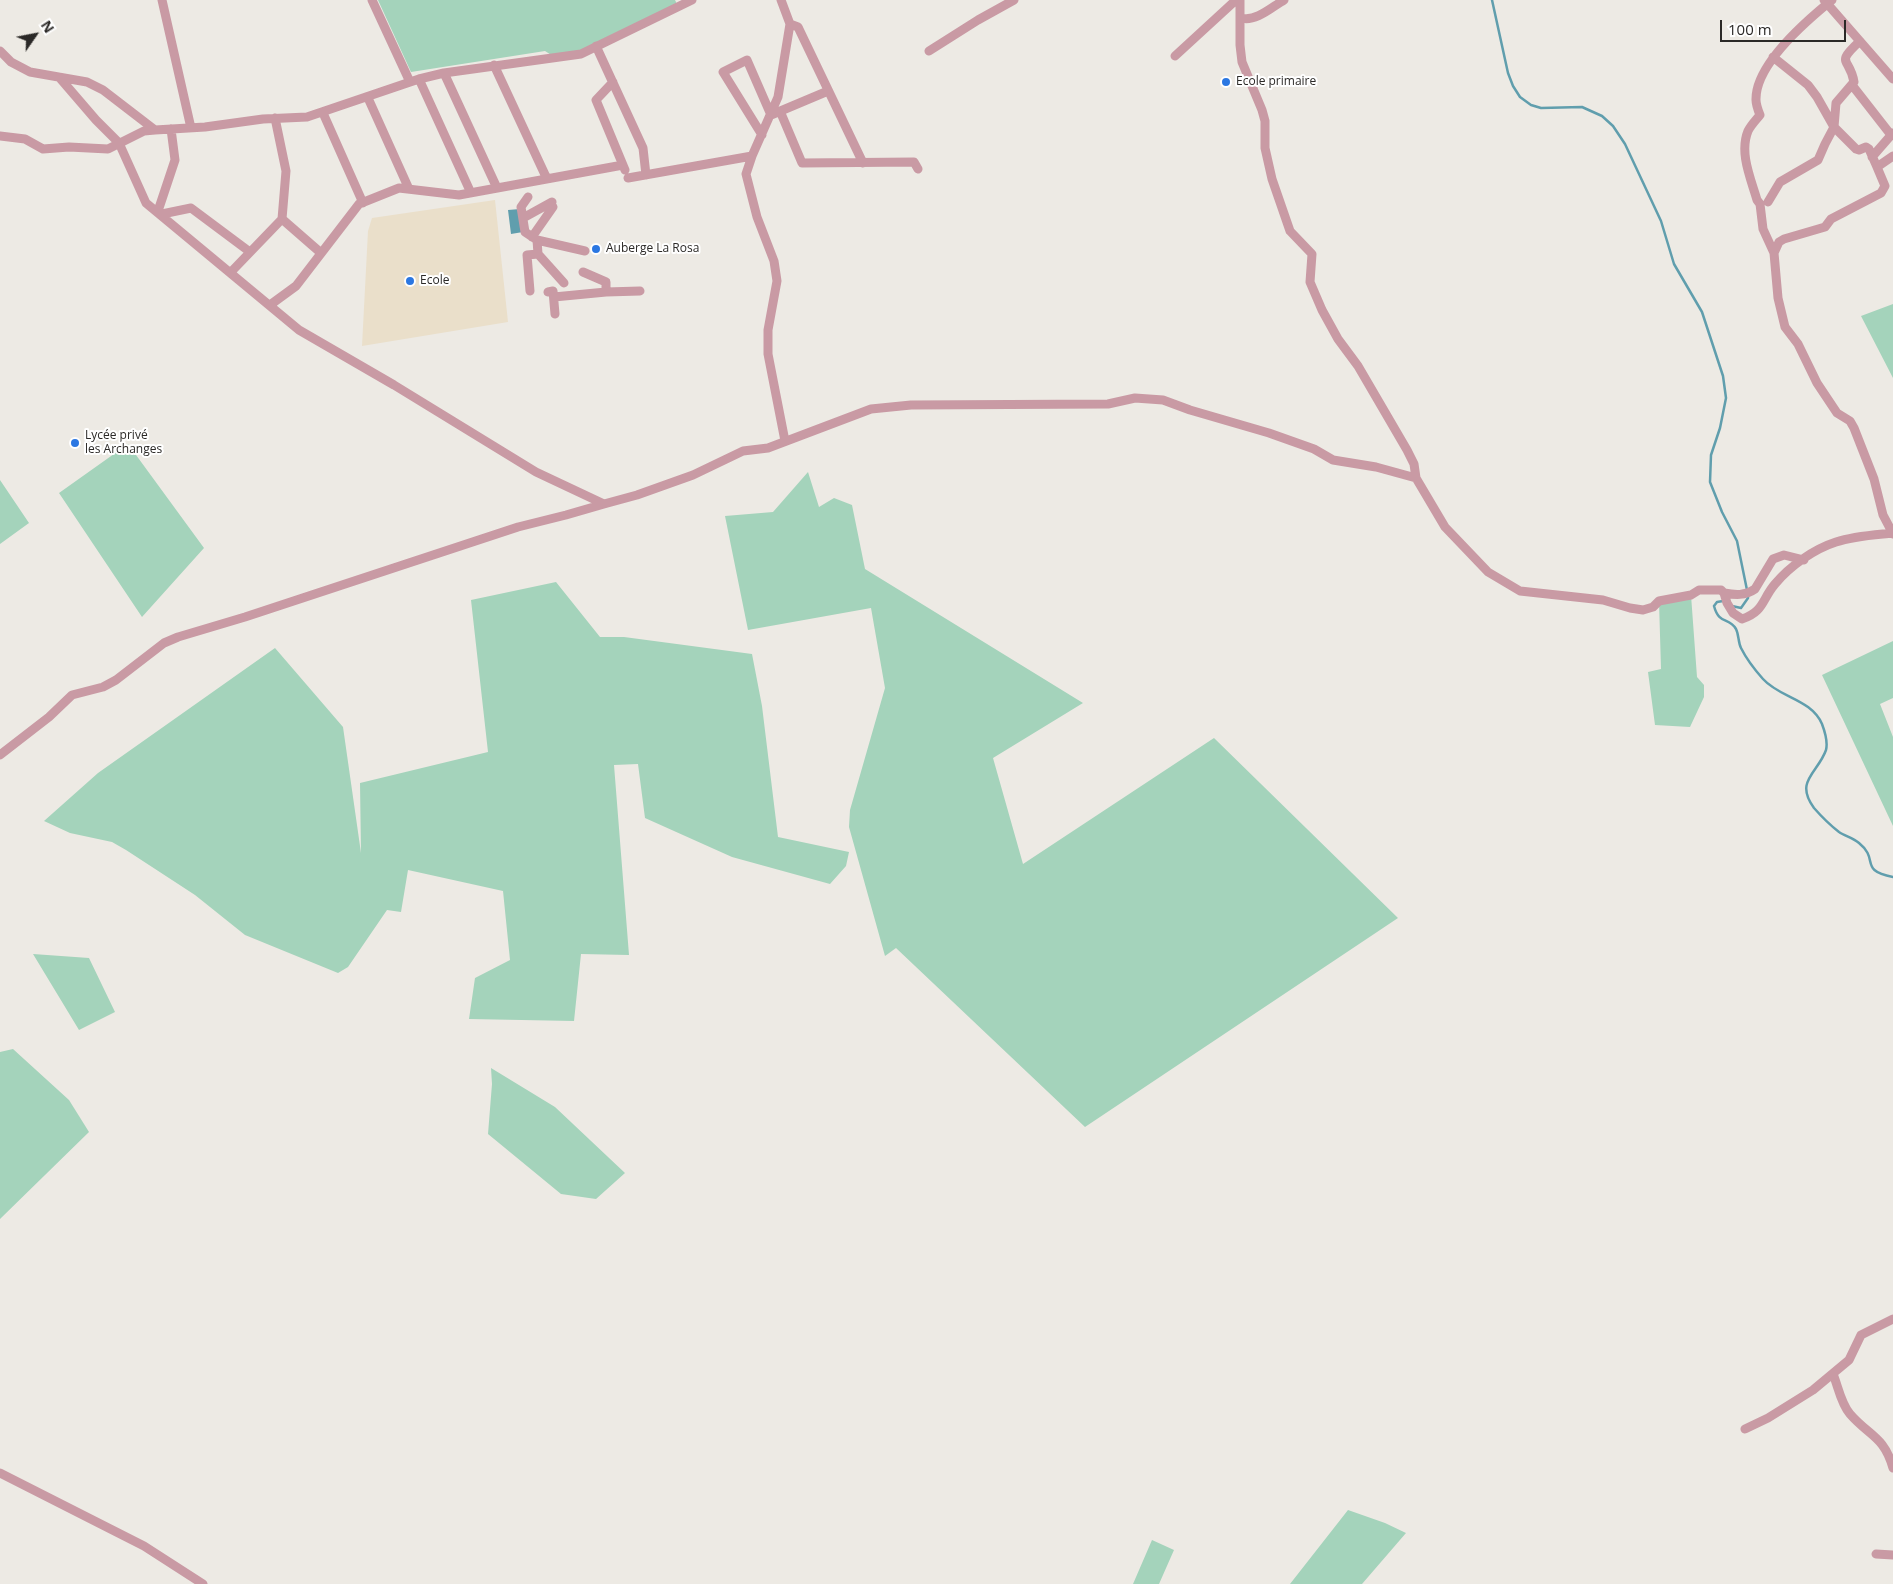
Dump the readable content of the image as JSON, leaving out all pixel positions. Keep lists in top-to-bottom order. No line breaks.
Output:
{"places":["Ecole primaire","Auberge La Rosa","Ecole","Lycée privé les Archanges"],"scale_bar":"100 m","north":"top right"}
